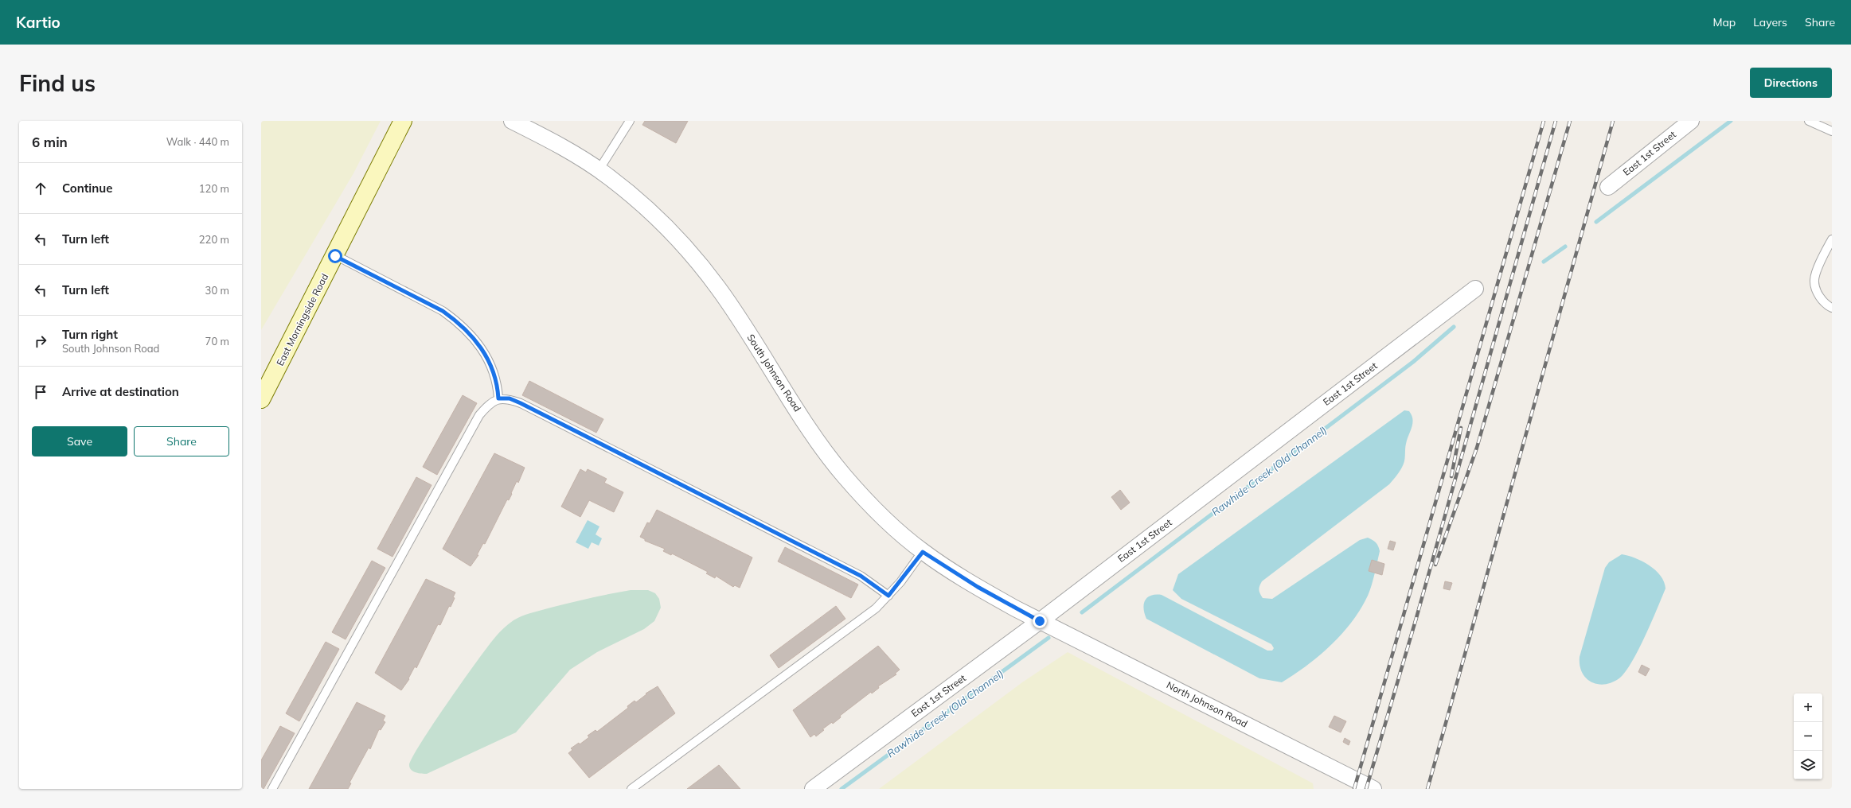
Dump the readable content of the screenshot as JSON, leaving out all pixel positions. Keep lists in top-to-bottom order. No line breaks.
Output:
{"streets":{"street":["East 1st Street","East Morningside Road","South Johnson Road","North Johnson Road"]},"crossings":[["East 1st Street","South Johnson Road"],["East 1st Street","North Johnson Road"],["South Johnson Road","North Johnson Road"]],"water":["Rawhide Creek (Old Channel)"],"page":{"header":"Kartio","nav":["Map","Layers","Share"],"buttons":["Directions",["Save","Share"]],"title":"Find us","heading":["6 min","Walk · 440 m"],"list":[["Continue","120 m"],["Turn left","220 m"],["Turn left","30 m"],["Turn right","South Johnson Road","70 m"],"Arrive at destination"],"map_buttons":["+","−"]}}
